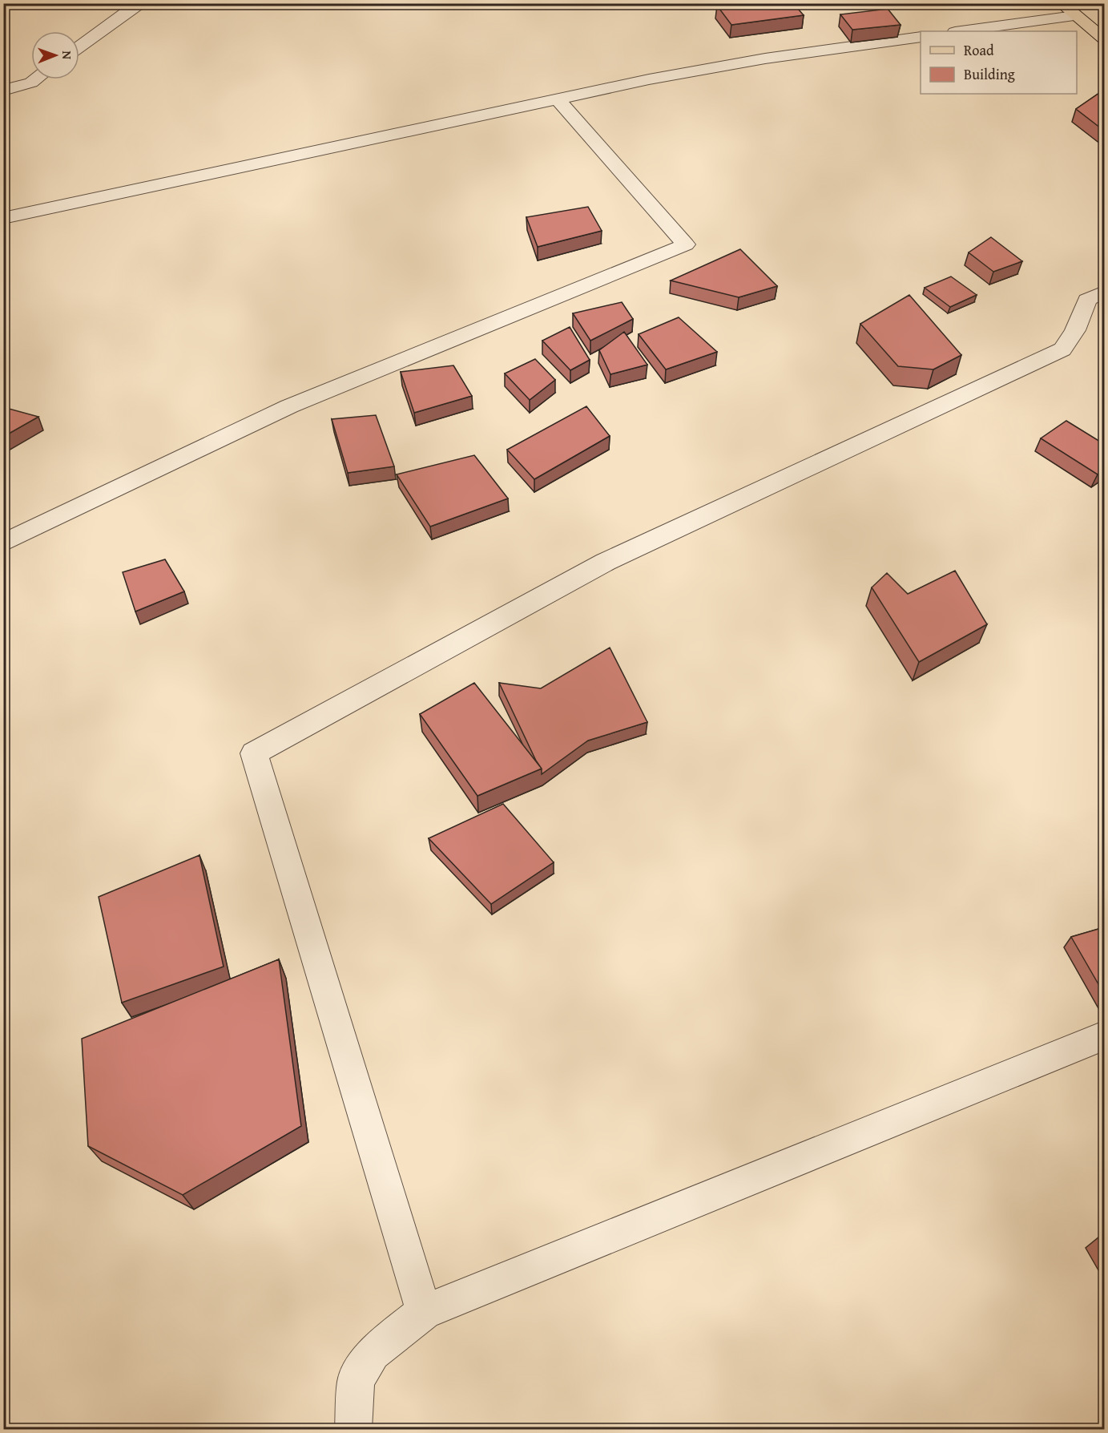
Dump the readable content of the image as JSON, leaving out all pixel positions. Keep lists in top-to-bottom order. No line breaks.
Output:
{"legend":["Road","Building"],"north":"right"}
